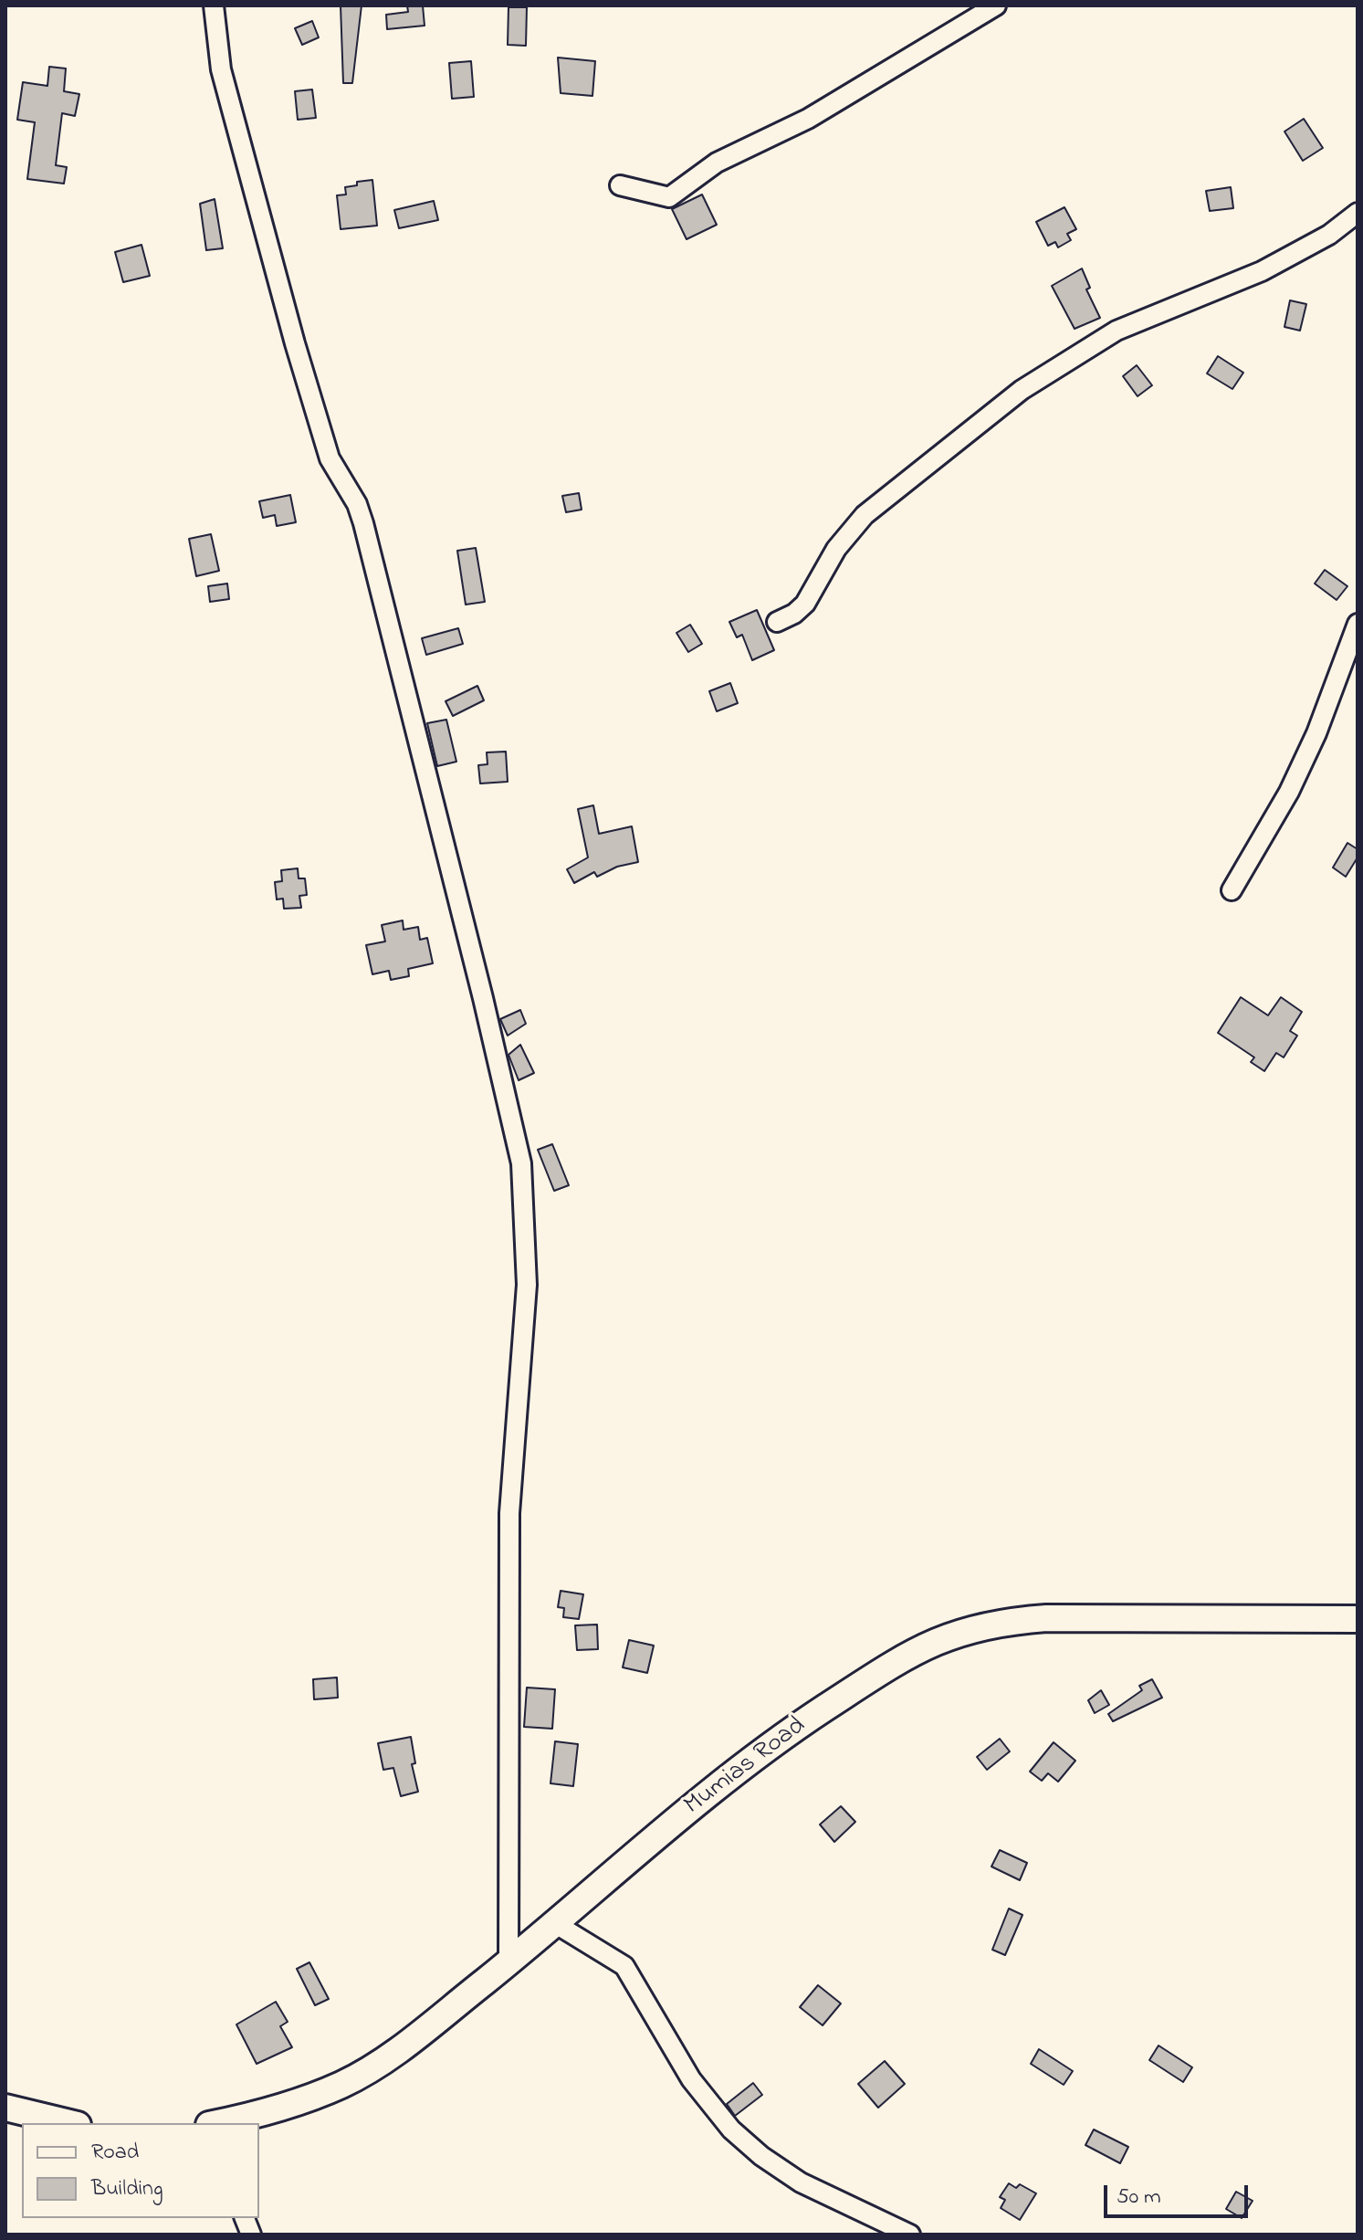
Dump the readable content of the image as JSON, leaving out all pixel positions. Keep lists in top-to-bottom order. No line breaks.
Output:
{"streets":{"street":["Mumias Road"]},"legend":["Road","Building"],"scale_bar":"50 m"}
